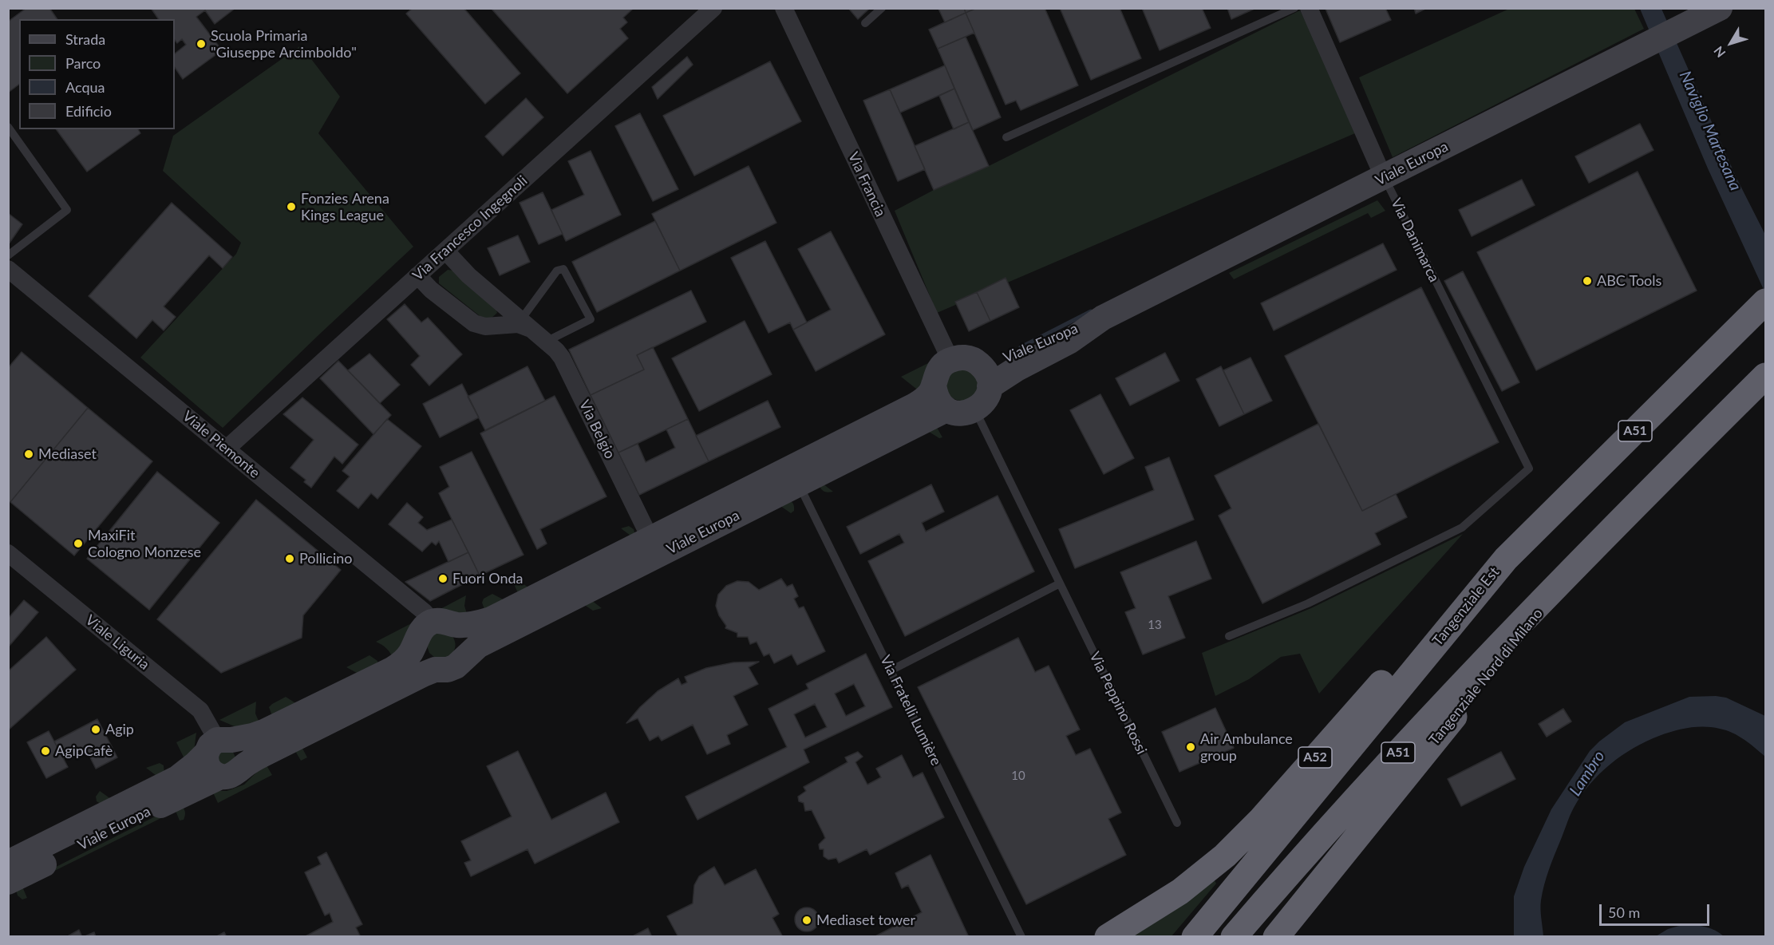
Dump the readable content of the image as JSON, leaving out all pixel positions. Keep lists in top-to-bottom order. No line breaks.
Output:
{"streets":{"highway":["A51","Tangenziale Est","Tangenziale Nord di Milano","A52"],"street":["Viale Europa","Via Francia","Via Francesco Ingegnoli","Via Danimarca","Via Belgio","Viale Piemonte","Viale Liguria"],"lane":["Via Peppino Rossi","Via Fratelli Lumière"]},"crossings":[["Viale Europa","Via Francia"],["Viale Europa","Via Danimarca"],["Viale Europa","Via Belgio"],["Viale Europa","Viale Piemonte"],["Viale Europa","Viale Liguria"],["Viale Europa","Via Peppino Rossi"],["Viale Europa","Via Fratelli Lumière"],["Via Francia","Via Peppino Rossi"],["Via Francesco Ingegnoli","Via Belgio"],["Via Francesco Ingegnoli","Viale Piemonte"],["A51","Tangenziale Nord di Milano"],["Tangenziale Est","A52"]],"water":["Naviglio Martesana","Lambro"],"places":["Scuola Primaria \"Giuseppe Arcimboldo\"","Fonzies Arena Kings League","ABC Tools","Mediaset","MaxiFit Cologno Monzese","Pollicino","Fuori Onda","Agip","Air Ambulance group","AgipCafè","Mediaset tower"],"house_numbers":["13","10"],"legend":["Strada","Parco","Acqua","Edificio"],"scale_bar":"50 m","north":"bottom left"}
